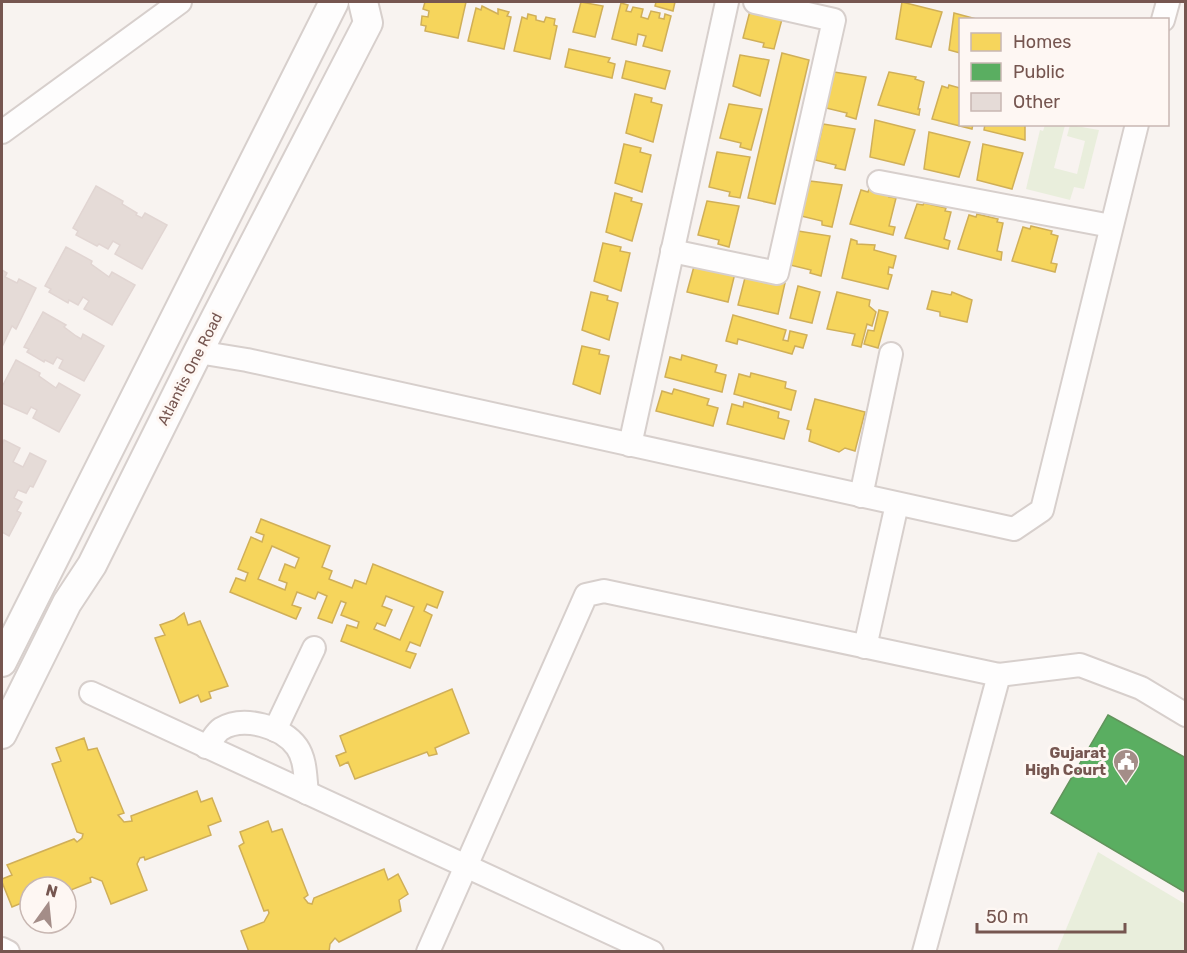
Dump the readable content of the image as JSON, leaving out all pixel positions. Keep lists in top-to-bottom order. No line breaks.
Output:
{"streets":{"street":["Atlantis One Road"]},"places":{"public building":["Gujarat High Court"]},"legend":["Homes","Public","Other"],"scale_bar":"50 m","north":"top"}
